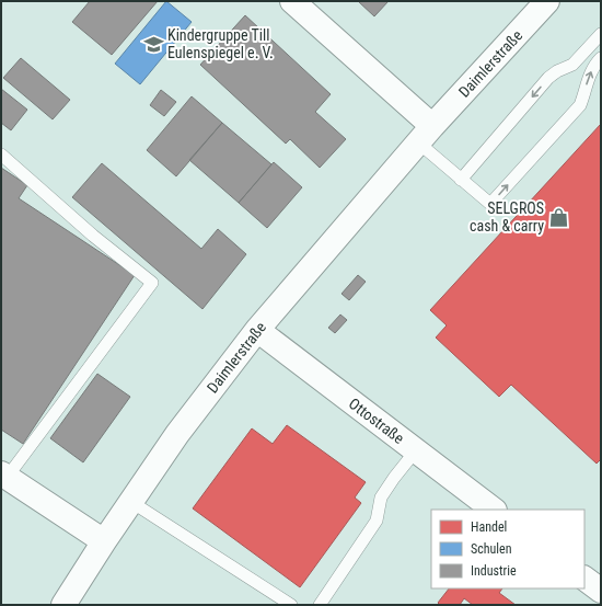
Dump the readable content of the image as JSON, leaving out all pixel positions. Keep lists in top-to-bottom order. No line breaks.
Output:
{"streets":{"street":["Daimlerstraße","Ottostraße"]},"crossings":[["Daimlerstraße","Ottostraße"]],"places":{"school or university":["Kindergruppe Till Eulenspiegel e. V."],"shop":["SELGROS cash & carry"]},"legend":["Handel","Schulen","Industrie"]}
